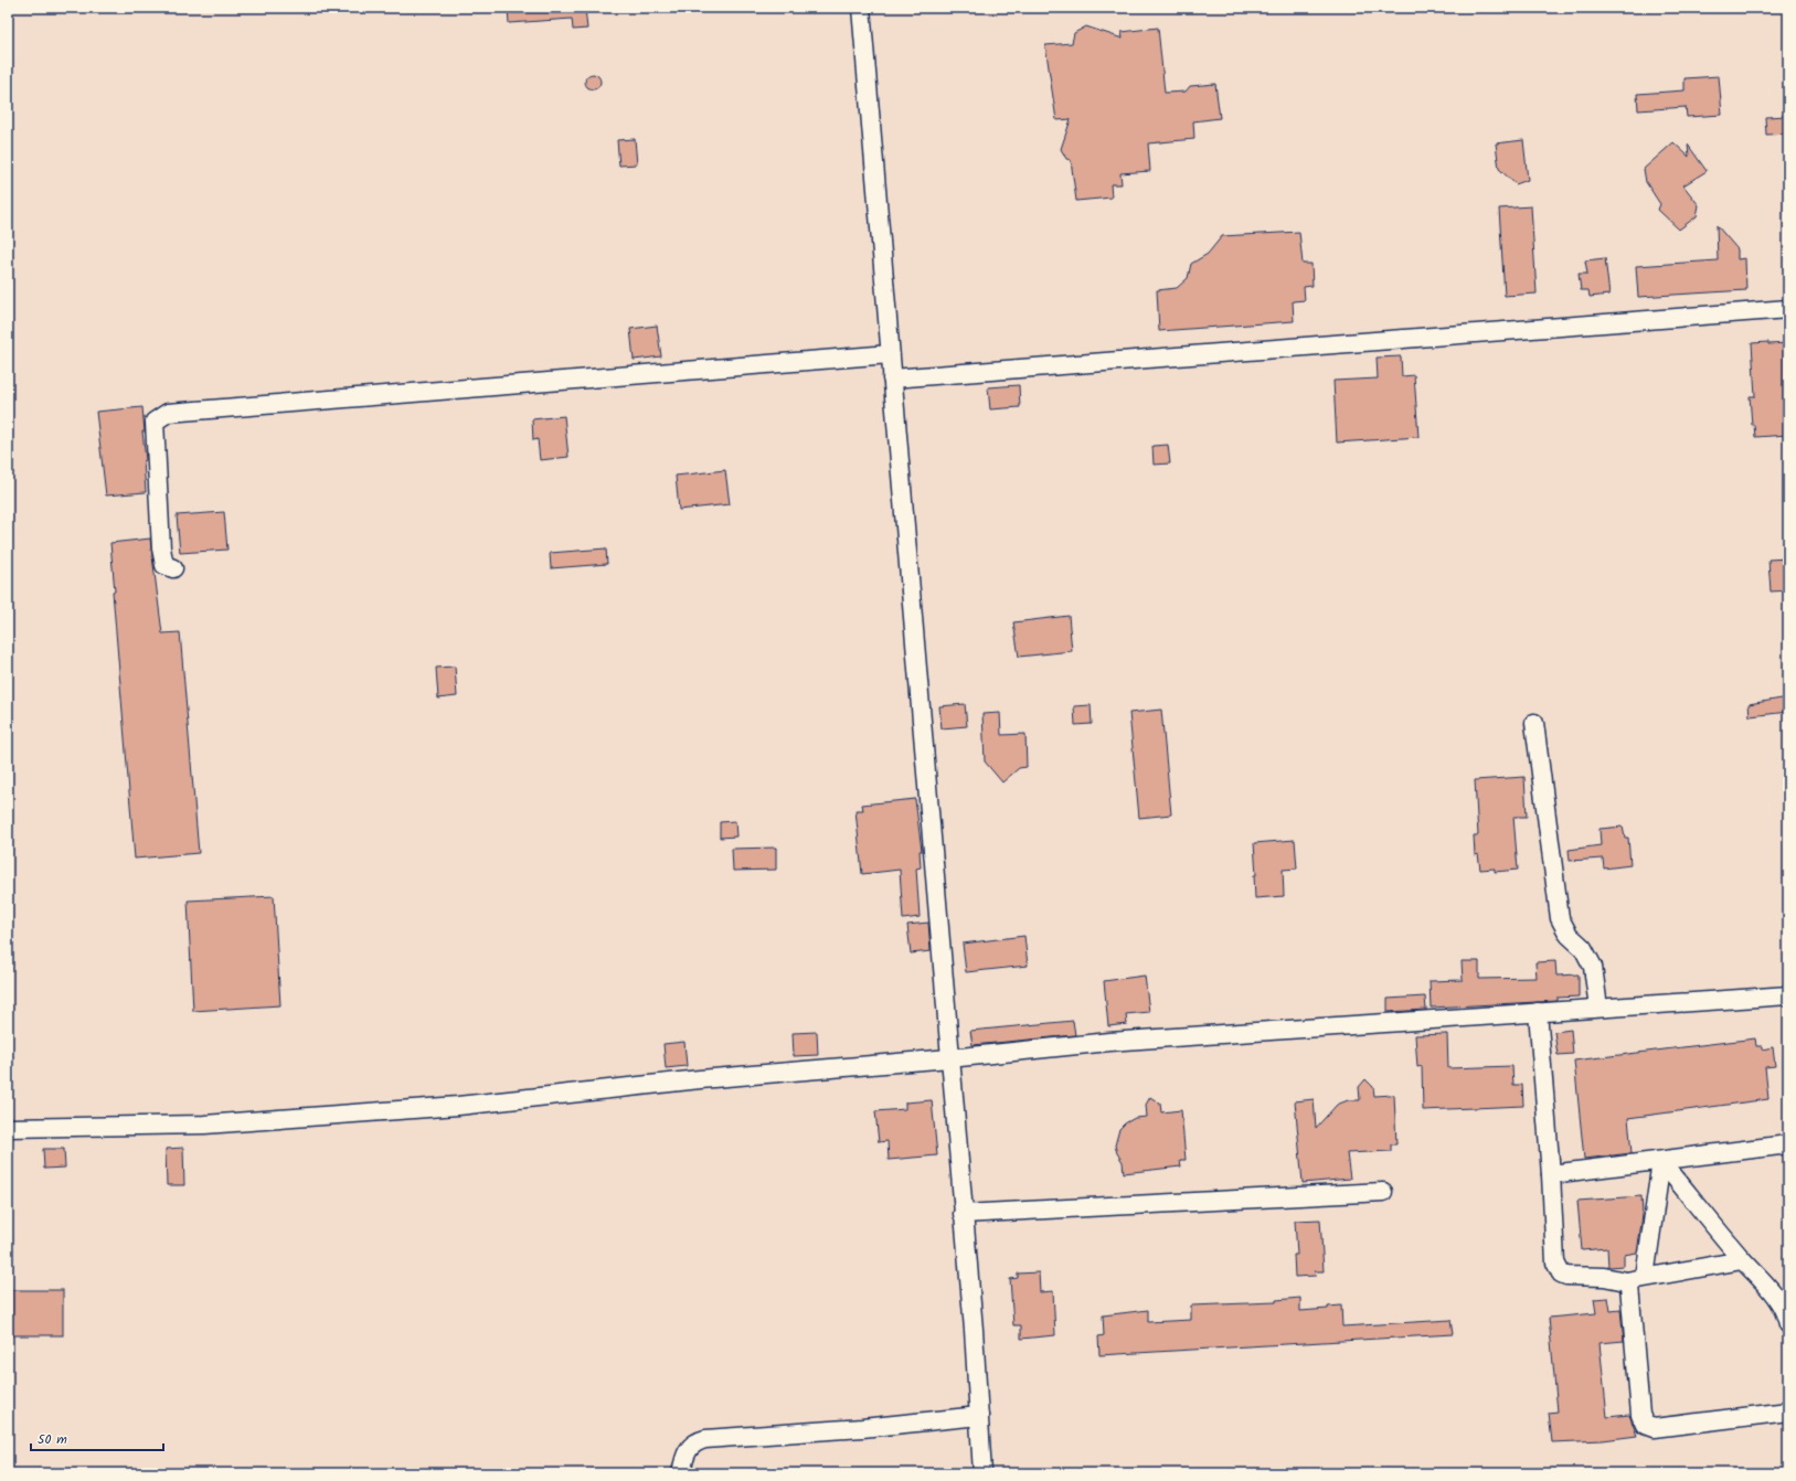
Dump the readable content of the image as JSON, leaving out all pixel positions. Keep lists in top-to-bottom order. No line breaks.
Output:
{"scale_bar":"50 m"}
